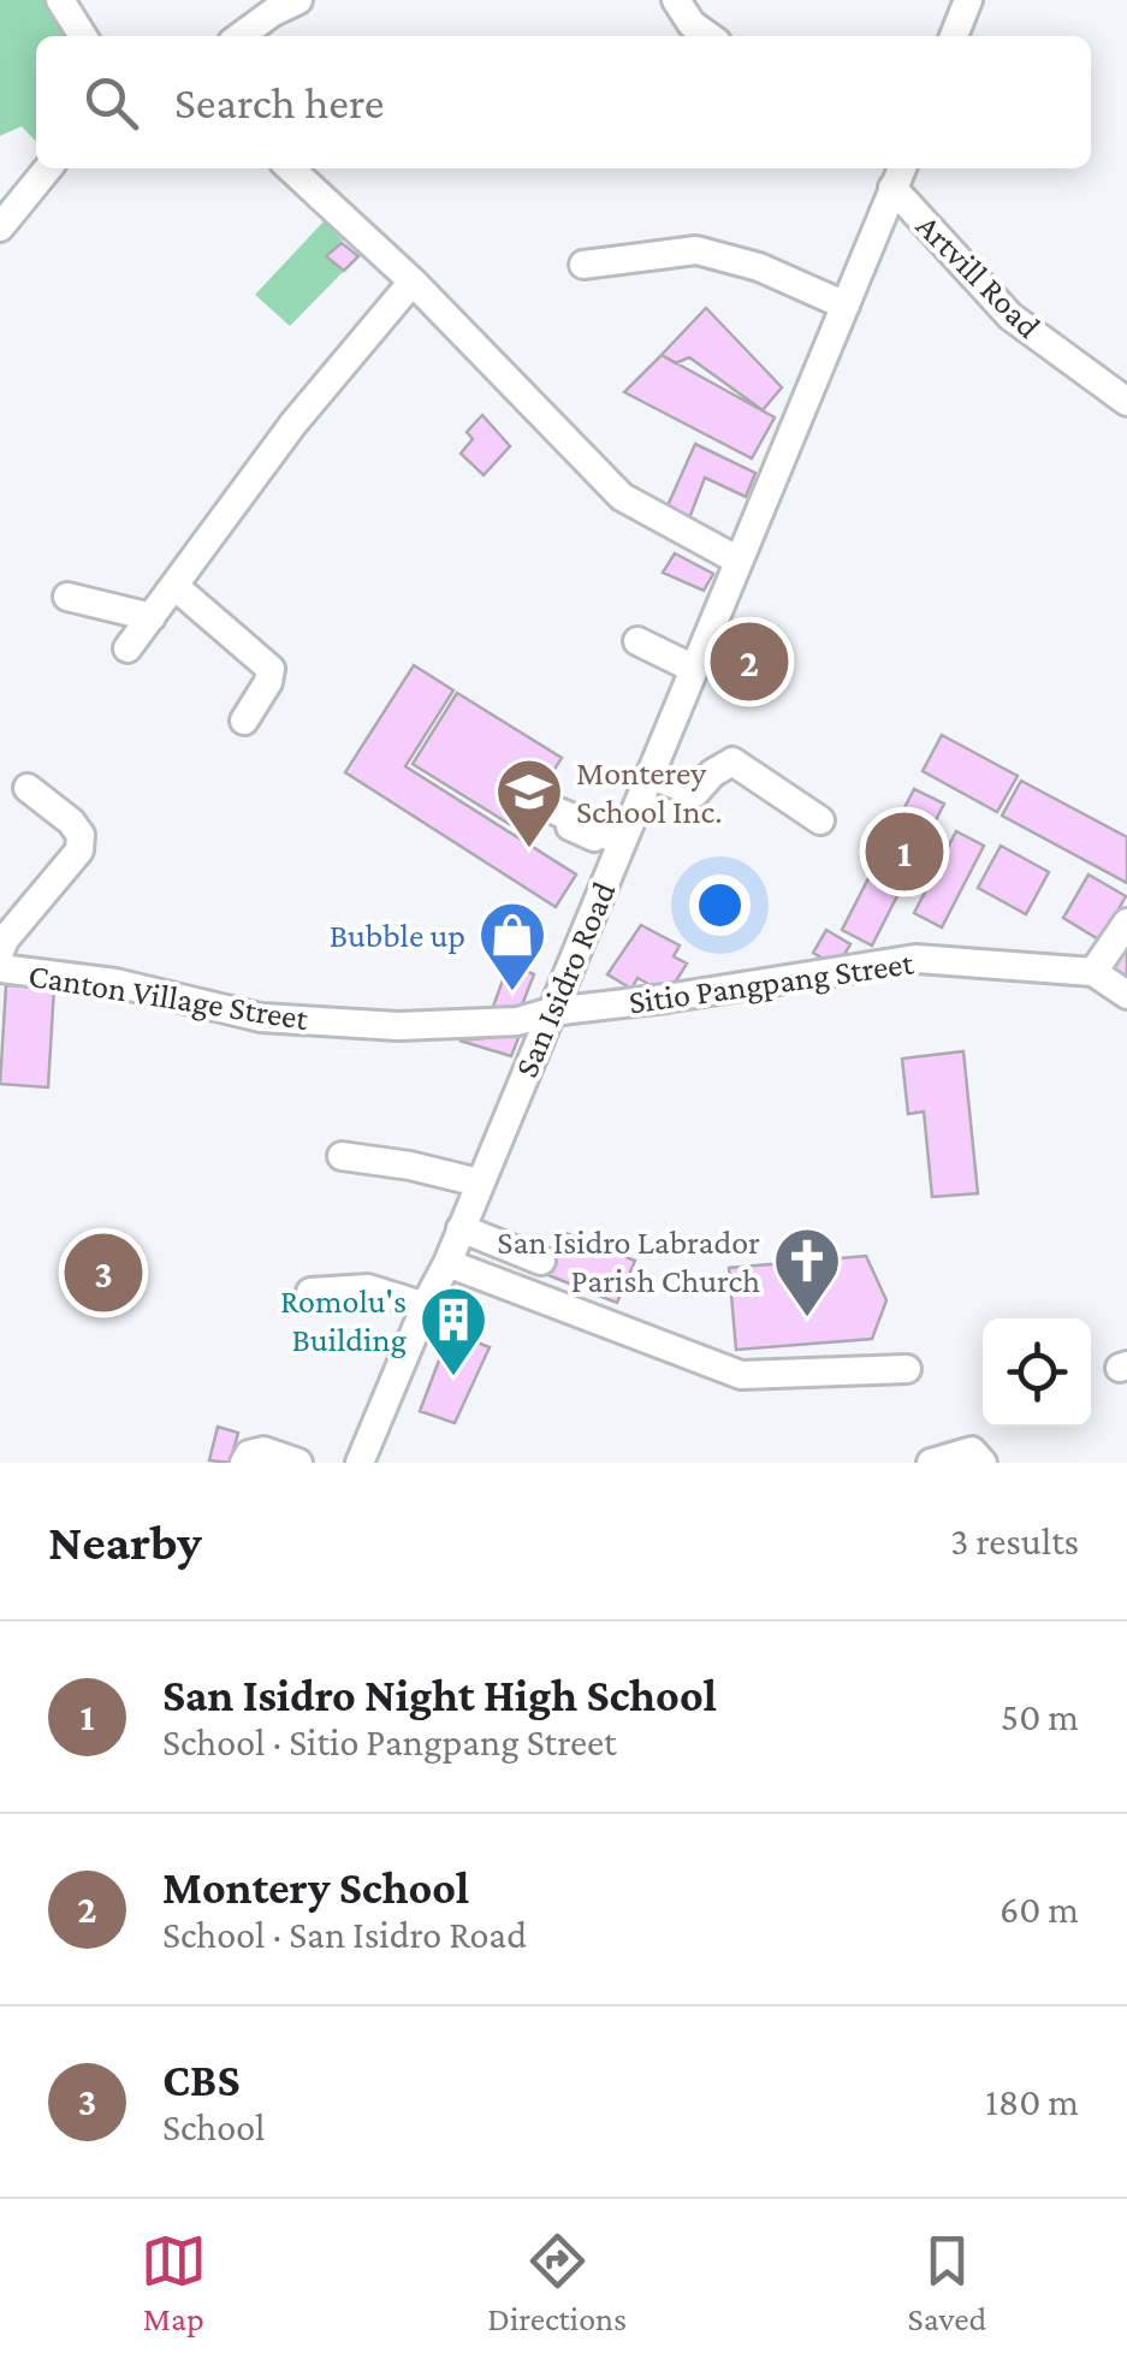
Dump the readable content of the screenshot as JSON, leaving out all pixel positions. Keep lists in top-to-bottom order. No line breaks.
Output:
{"streets":{"street":["Artvill Road","San Isidro Road","Sitio Pangpang Street","Canton Village Street"]},"crossings":[["Artvill Road","San Isidro Road"],["San Isidro Road","Sitio Pangpang Street"],["San Isidro Road","Canton Village Street"],["Sitio Pangpang Street","Canton Village Street"]],"places":{"school or university":["Monterey School Inc."],"shop":["Bubble up"],"church":["San Isidro Labrador Parish Church"],"building":["Romolu's Building"]},"page":{"search":"Search here","pins":["2","1","3"],"heading":["Nearby","3 results"],"list":[{"mark":"1","name":"San Isidro Night High School","note":"School · Sitio Pangpang Street","value":"50 m"},{"mark":"2","name":"Montery School","note":"School · San Isidro Road","value":"60 m"},{"mark":"3","name":"CBS","note":"School","value":"180 m"}],"nav":["Map","Directions","Saved"]}}
